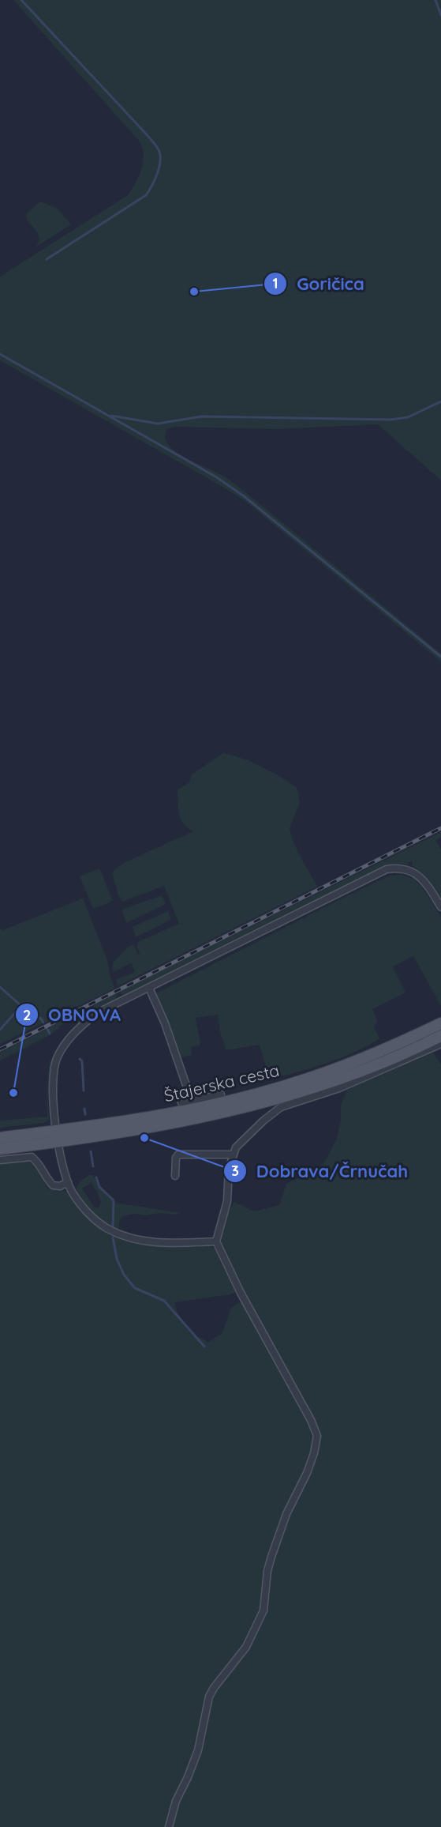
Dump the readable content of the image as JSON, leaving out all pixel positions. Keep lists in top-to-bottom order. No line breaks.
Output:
{"streets":{"main road":["Štajerska cesta"]},"places":["Goričica","OBNOVA","Dobrava/Črnučah"]}
